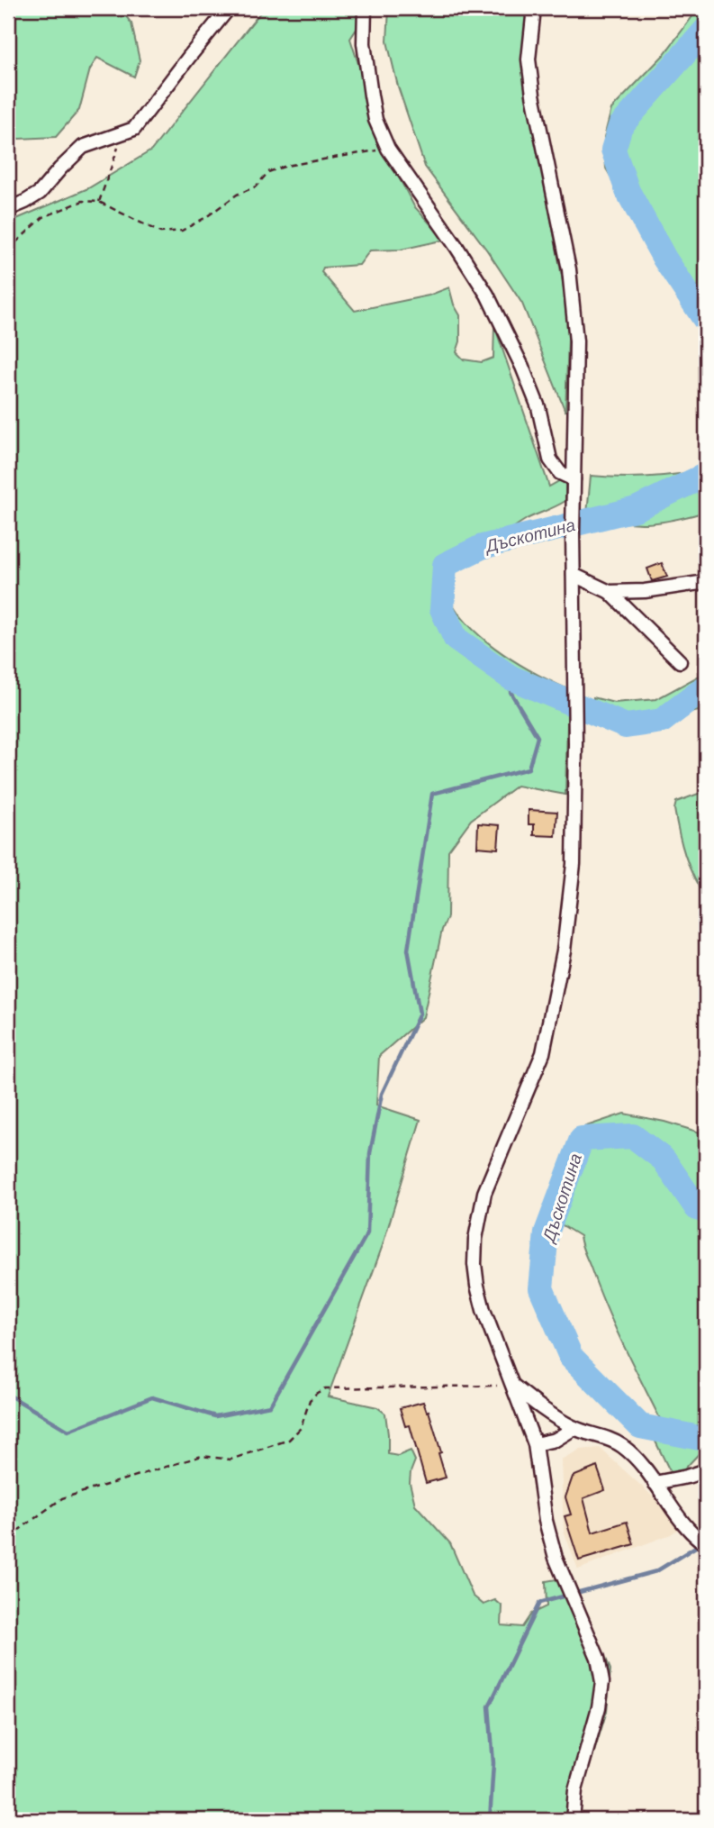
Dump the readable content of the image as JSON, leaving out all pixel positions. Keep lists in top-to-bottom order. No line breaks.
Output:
{"water":["Дъскотина"]}
